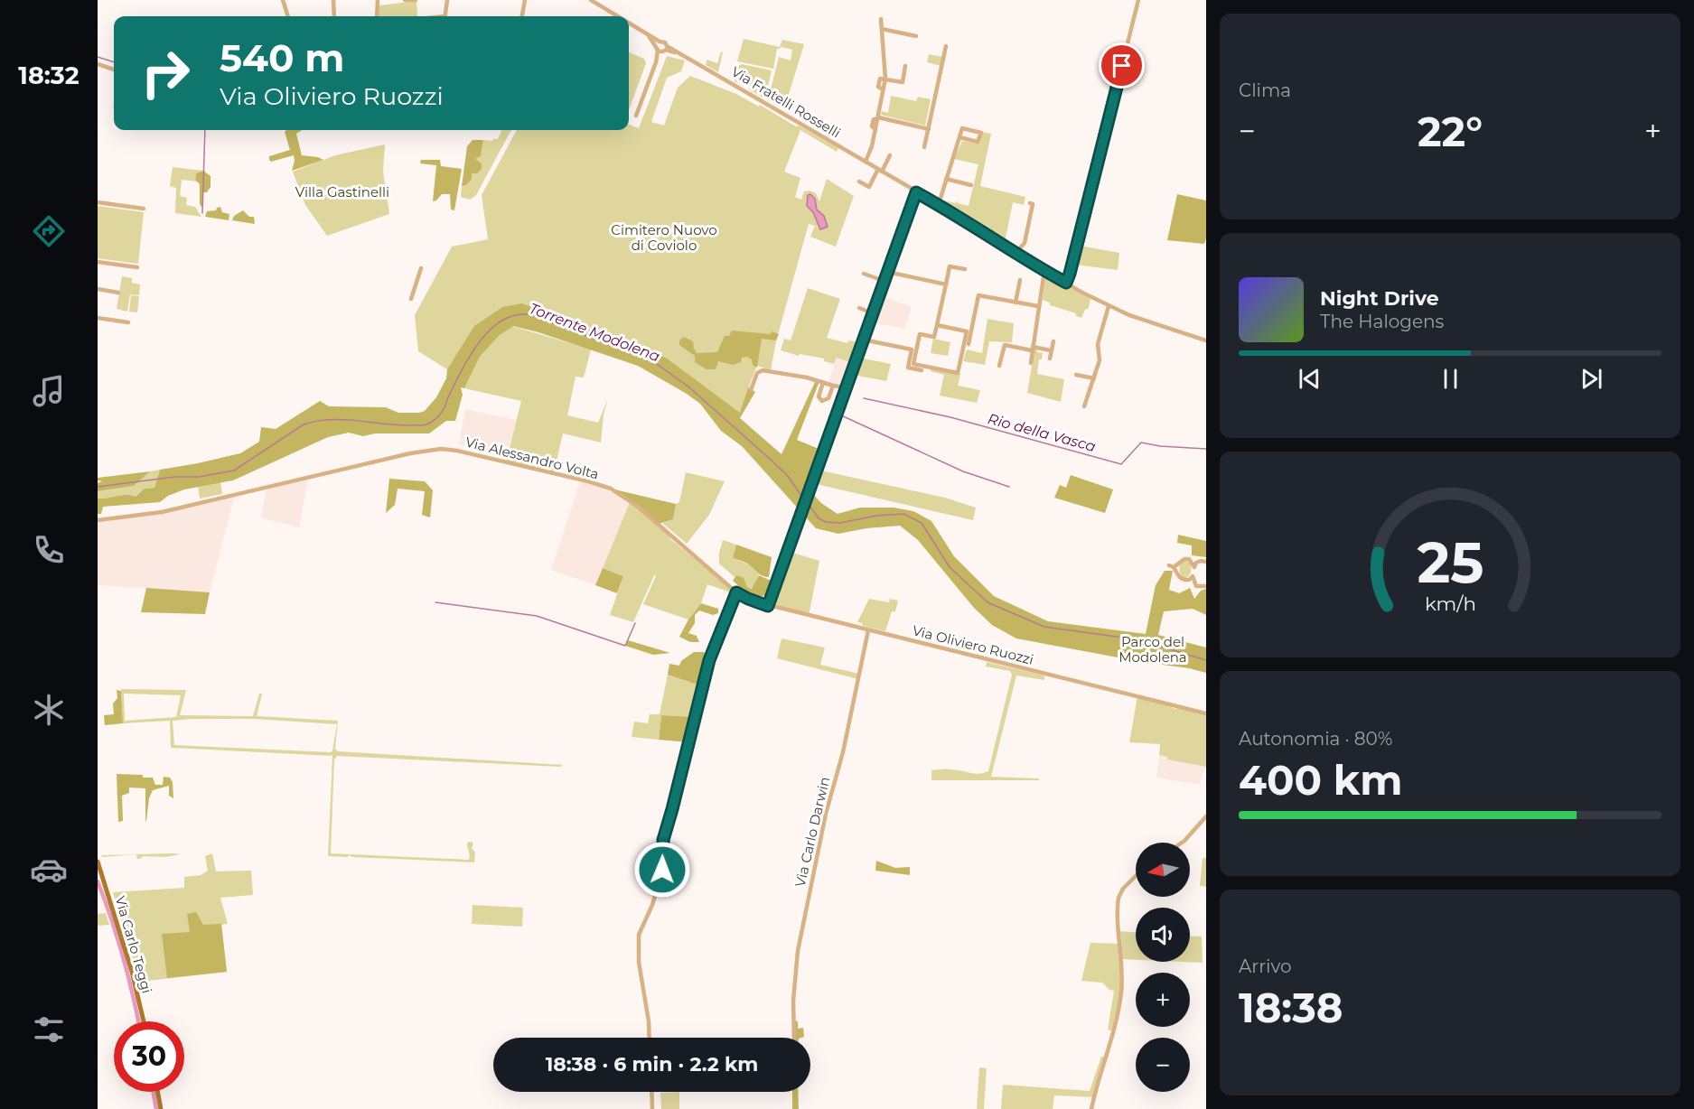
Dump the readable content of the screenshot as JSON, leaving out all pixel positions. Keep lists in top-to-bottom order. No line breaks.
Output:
{"streets":{"main road":["Via Carlo Teggi"],"street":["Via Fratelli Rosselli","Via Alessandro Volta","Via Oliviero Ruozzi","Via Carlo Darwin"]},"crossings":[["Via Alessandro Volta","Via Oliviero Ruozzi"],["Via Oliviero Ruozzi","Via Carlo Darwin"]],"water":["Torrente Modolena","Rio della Vasca"],"parks":["Villa Gastinelli","Cimitero Nuovo di Coviolo","Parco del Modolena"],"north":"left","page":{"tabs":"18:32","tile":["Clima",["Autonomia · 80%","400 km"],["Arrivo","18:38"]],"turn":["540 m","Via Oliviero Ruozzi"],"heat":["−","22°","+"],"song":["Night Drive","The Halogens"],"map_buttons":["+","−"],"limit":"30","trip":"18:38 · 6 min · 2.2 km","gauge":["25","km/h"]}}
